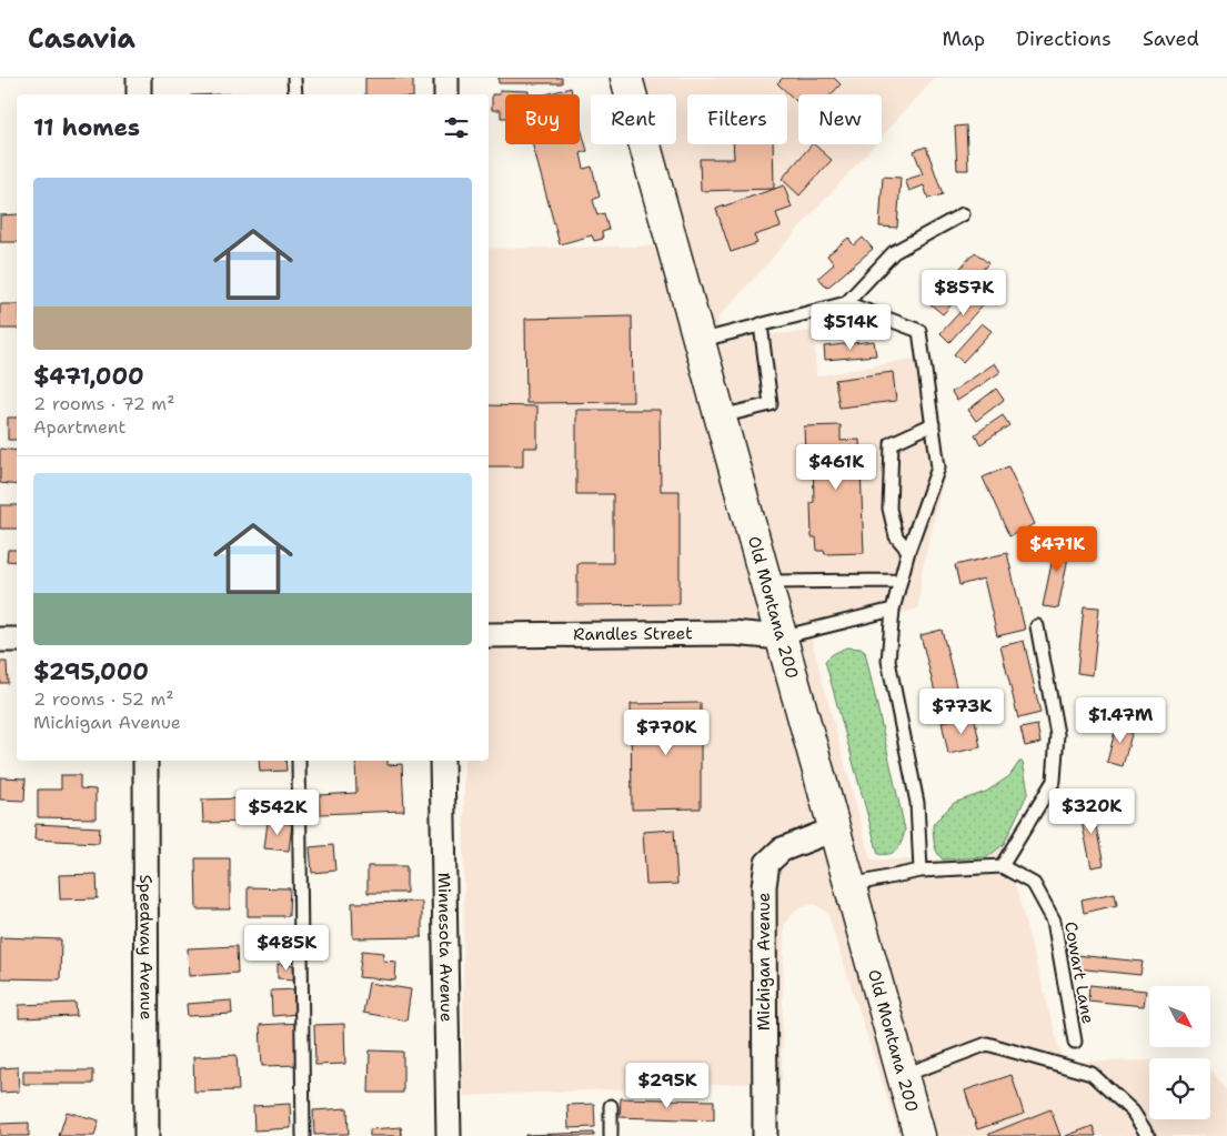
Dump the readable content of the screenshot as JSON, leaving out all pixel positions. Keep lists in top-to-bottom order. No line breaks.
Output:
{"streets":{"main road":["Old Montana 200"],"street":["Randles Street","Speedway Avenue","Minnesota Avenue","Michigan Avenue"],"lane":["Cowart Lane"]},"crossings":[["Old Montana 200","Randles Street"],["Old Montana 200","Michigan Avenue"]],"north":"bottom right","page":{"header":"Casavia","nav":["Map","Directions","Saved"],"chip":["Buy","Rent","Filters","New"],"heading":"11 homes","list":[{"name":"$471,000","note":"2 rooms · 72 m² · Apartment"},{"name":"$295,000","note":"2 rooms · 52 m² · Michigan Avenue"}],"price":["$857K","$514K","$461K","$471K","$773K","$1.47M","$770K","$320K","$542K","$485K","$295K"]}}
